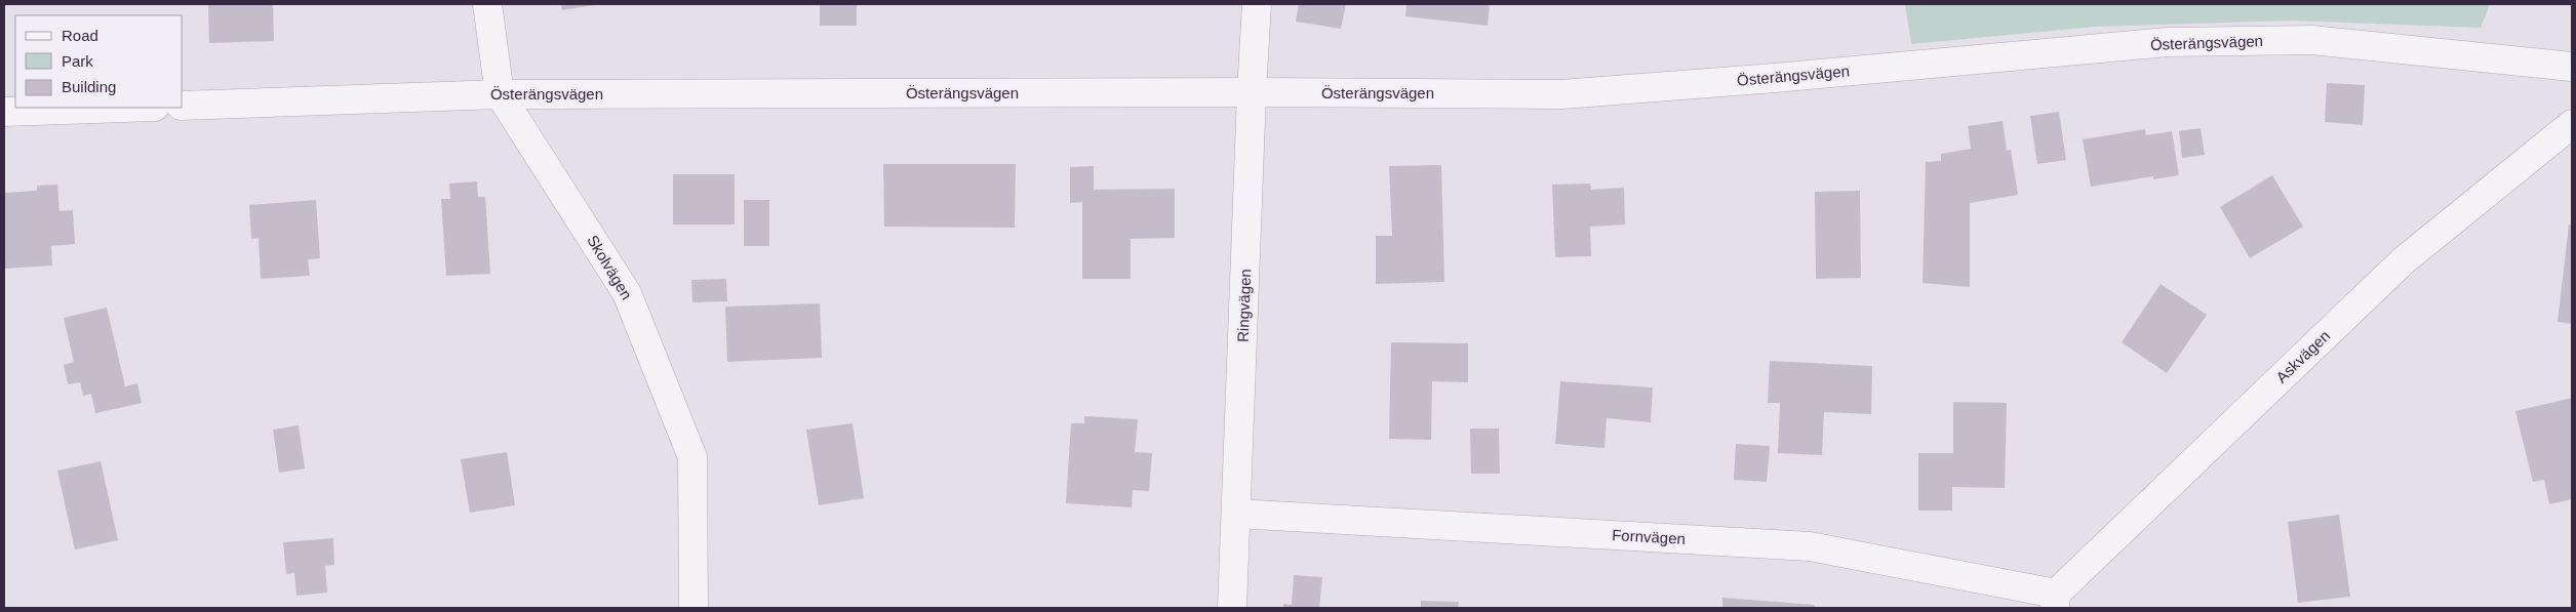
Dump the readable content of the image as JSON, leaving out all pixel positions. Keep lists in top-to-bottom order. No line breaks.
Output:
{"streets":{"street":["Österängsvägen","Skolvägen","Ringvägen","Askvägen","Fornvägen"]},"crossings":[["Österängsvägen","Skolvägen"],["Österängsvägen","Ringvägen"],["Ringvägen","Fornvägen"],["Askvägen","Fornvägen"]],"legend":["Road","Park","Building"]}
